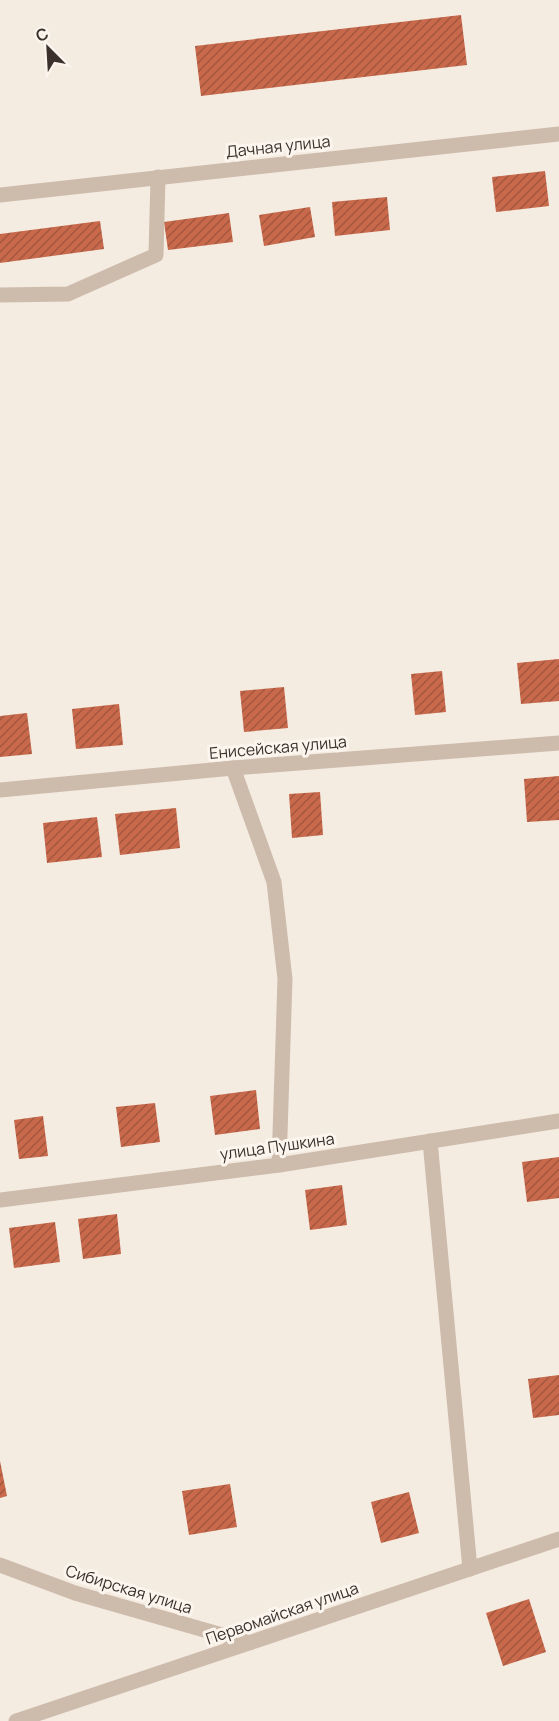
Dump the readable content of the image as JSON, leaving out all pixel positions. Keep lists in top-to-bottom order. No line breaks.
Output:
{"streets":{"street":["Дачная улица","Енисейская улица","улица Пушкина","Сибирская улица","Первомайская улица"]},"crossings":[["Сибирская улица","Первомайская улица"]],"north":"top left"}
